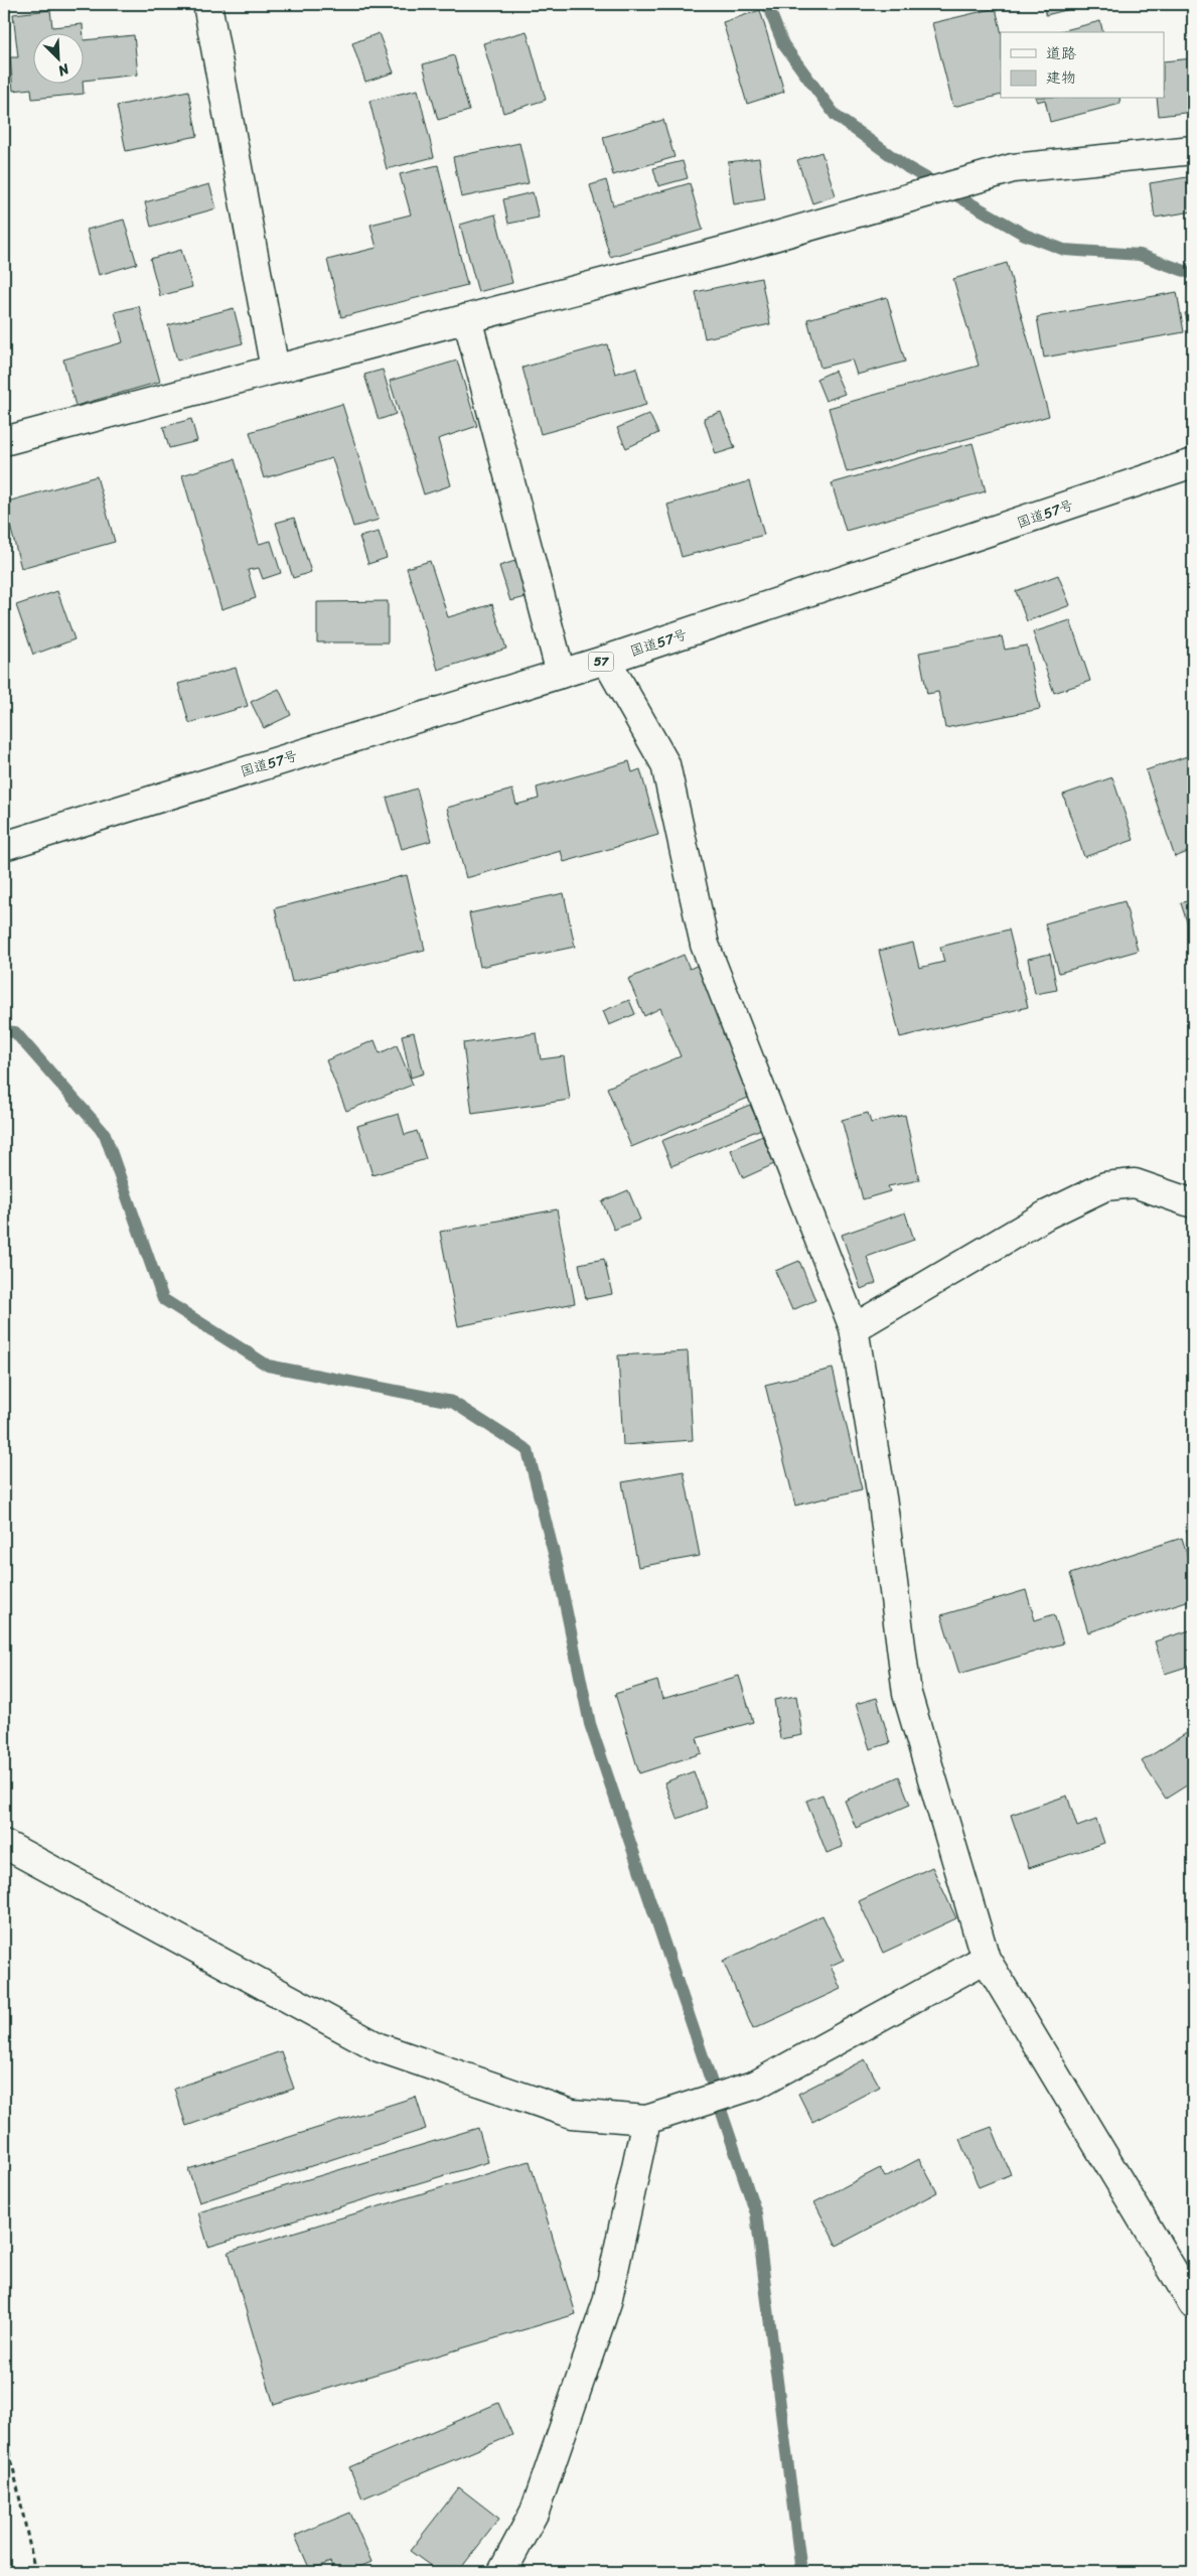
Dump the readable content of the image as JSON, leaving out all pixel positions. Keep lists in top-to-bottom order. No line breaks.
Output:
{"streets":{"main road":["国道57号","57"]},"legend":["道路","建物"],"north":"bottom right"}
